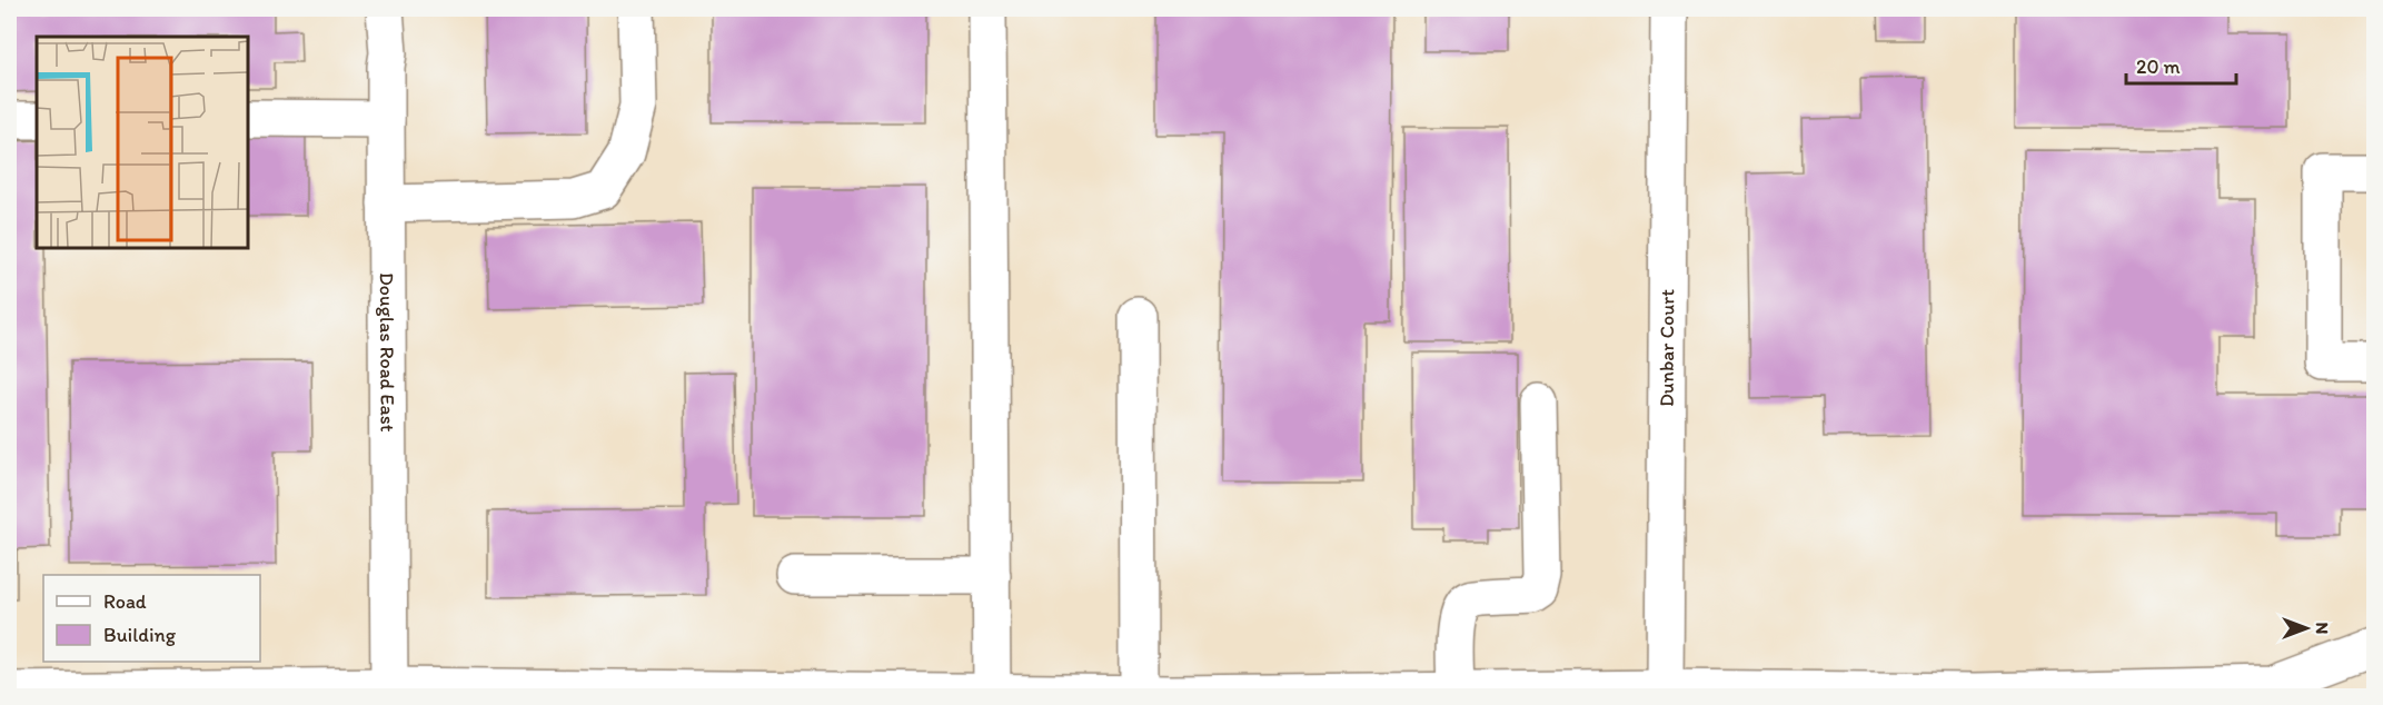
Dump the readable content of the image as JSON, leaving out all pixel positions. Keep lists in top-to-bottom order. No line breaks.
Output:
{"streets":{"street":["Dunbar Court","Douglas Road East"]},"legend":["Road","Building"],"scale_bar":"20 m","north":"right"}
